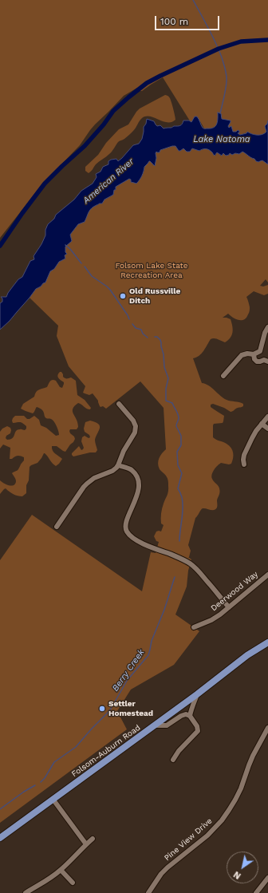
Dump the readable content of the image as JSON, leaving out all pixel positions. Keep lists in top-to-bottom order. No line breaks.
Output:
{"streets":{"main road":["Folsom-Auburn Road"],"street":["Deerwood Way","Pine View Drive"]},"water":["Lake Natoma","American River","Berry Creek"],"parks":["Folsom Lake State Recreation Area"],"places":["Old Russville Ditch","Settler Homestead"],"scale_bar":"100 m","north":"bottom left"}
